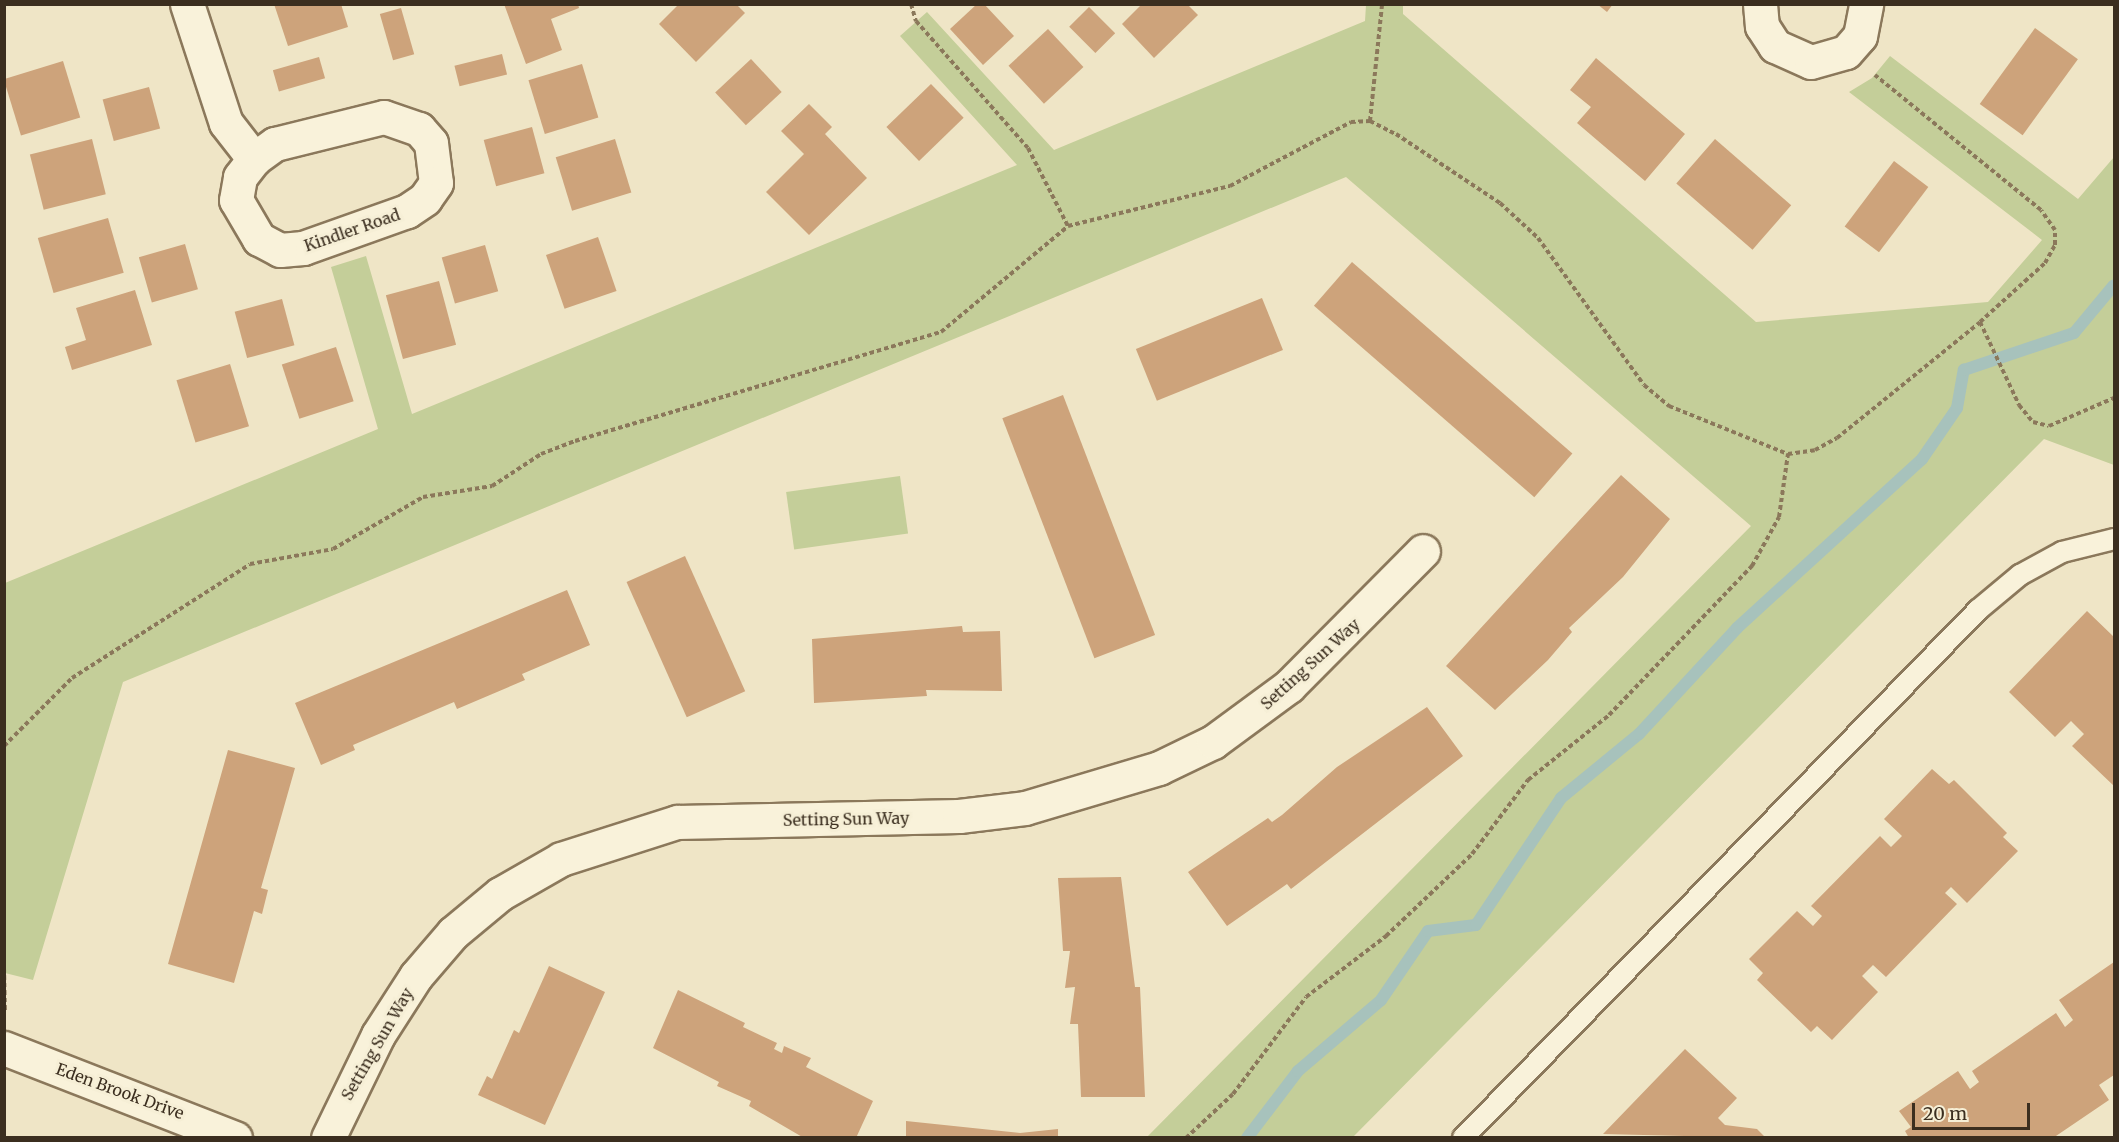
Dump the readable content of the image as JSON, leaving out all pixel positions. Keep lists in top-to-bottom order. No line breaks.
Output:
{"streets":{"street":["Kindler Road","Setting Sun Way","Eden Brook Drive"]},"scale_bar":"20 m"}
